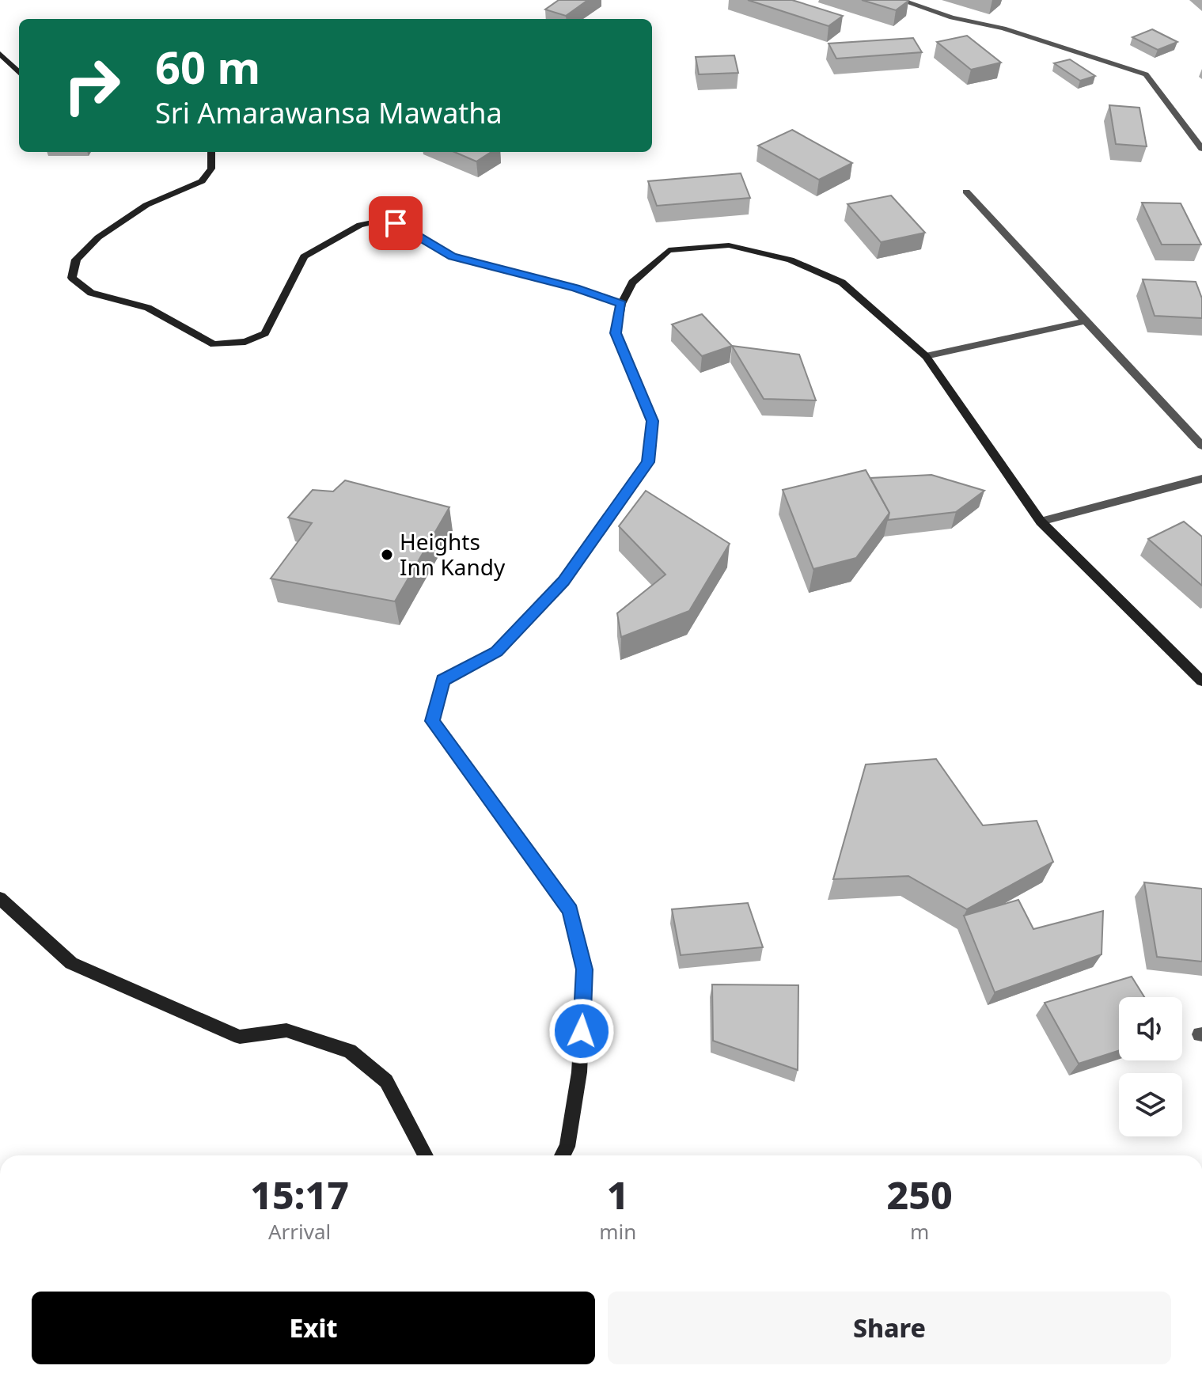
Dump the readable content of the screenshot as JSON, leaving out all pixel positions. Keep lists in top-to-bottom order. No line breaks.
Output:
{"places":["Heights Inn Kandy"],"page":{"turn":["60 m","Sri Amarawansa Mawatha"],"eta":["15:17","Arrival","1","min","250","m"],"buttons":["Exit","Share"]}}
